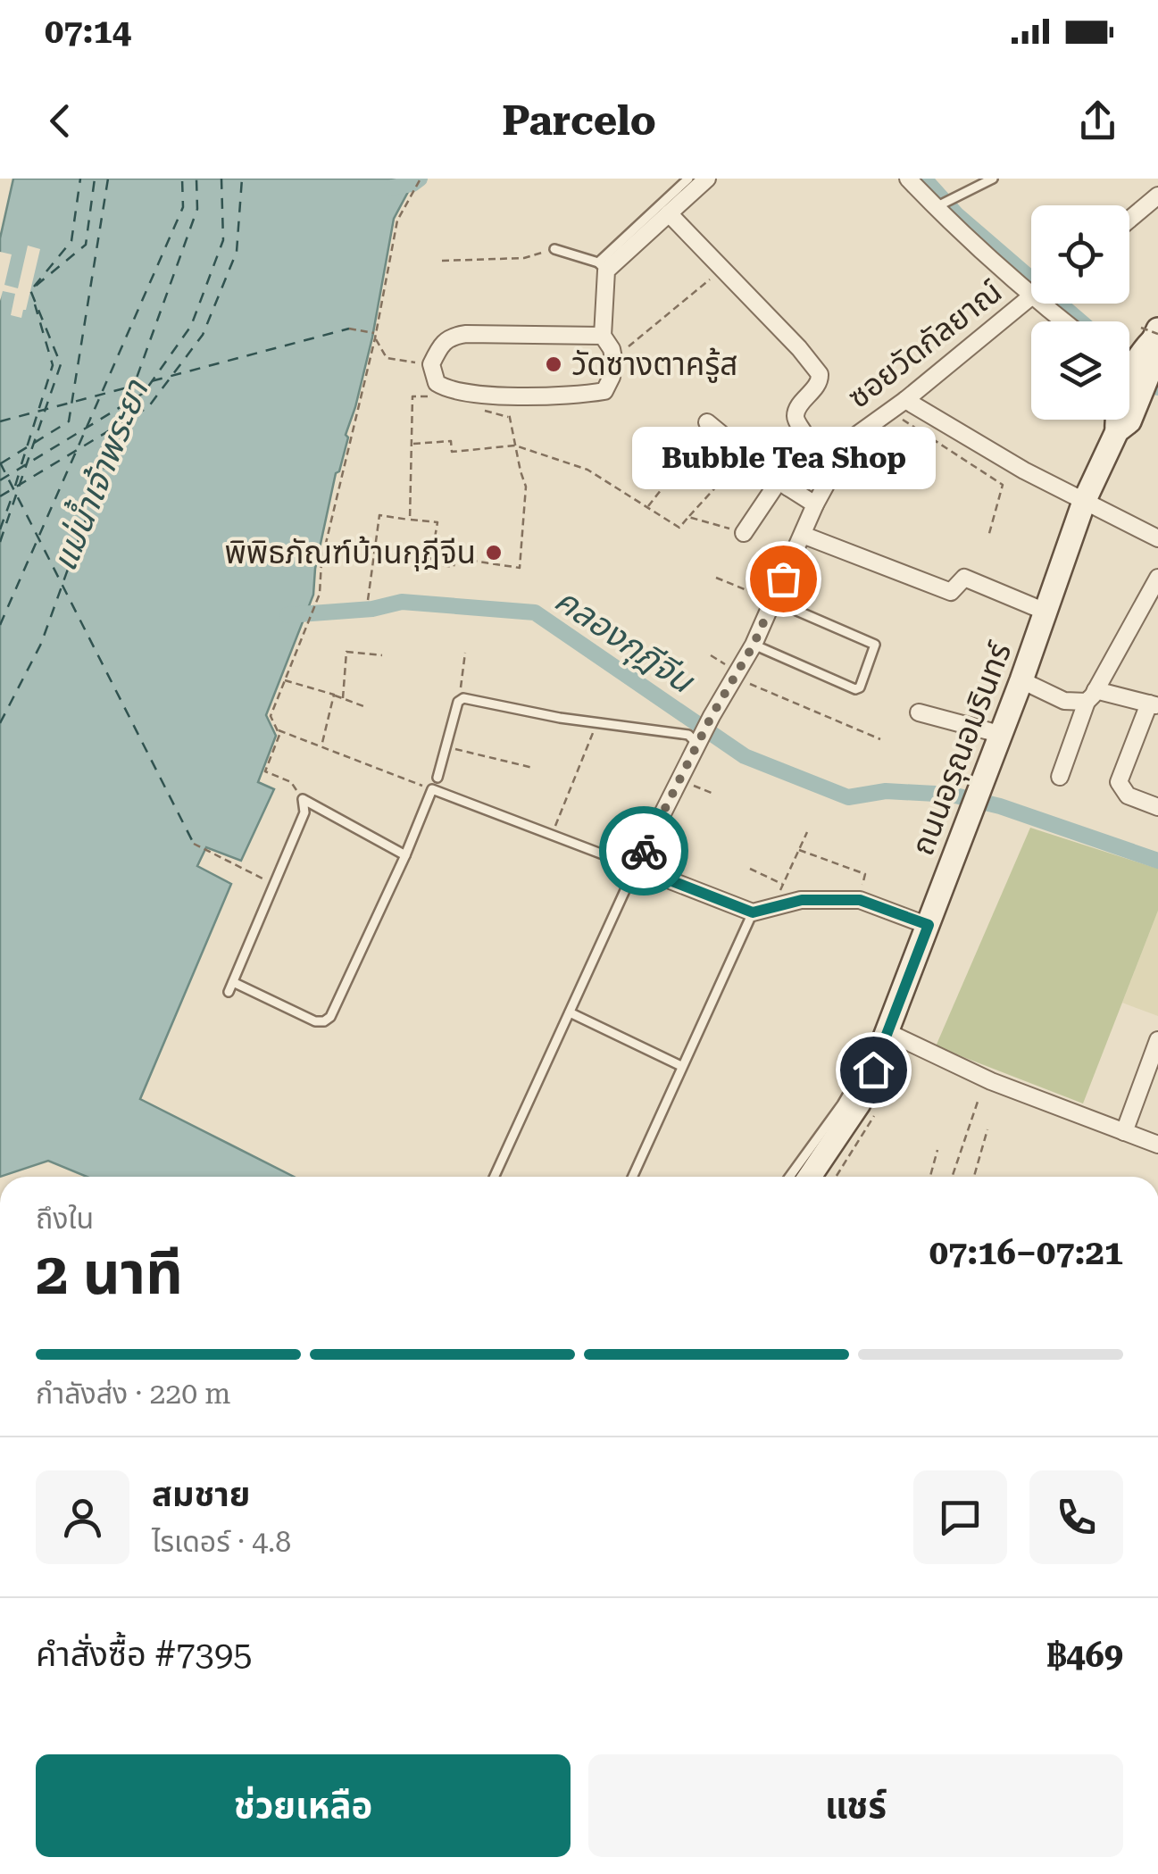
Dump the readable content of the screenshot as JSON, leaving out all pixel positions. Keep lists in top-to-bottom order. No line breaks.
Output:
{"streets":{"main road":["ถนนอรุณอมรินทร์"],"street":["ซอยวัดกัลยาณ์"]},"water":["แม่น้ำเจ้าพระยา","คลองกุฎีจีน"],"places":["วัดซางตาครู้ส","พิพิธภัณฑ์บ้านกุฎีจีน","Bubble Tea Shop"],"page":{"status":"07:14","header":"Parcelo","bubble":"Bubble Tea Shop","heading":["2 นาที","ถึงใน","07:16–07:21"],"panel":["สมชาย","ไรเดอร์ · 4.8","คำสั่งซื้อ #7395","฿469"],"bar":"กำลังส่ง · 220 m","buttons":["ช่วยเหลือ","แชร์"]}}
